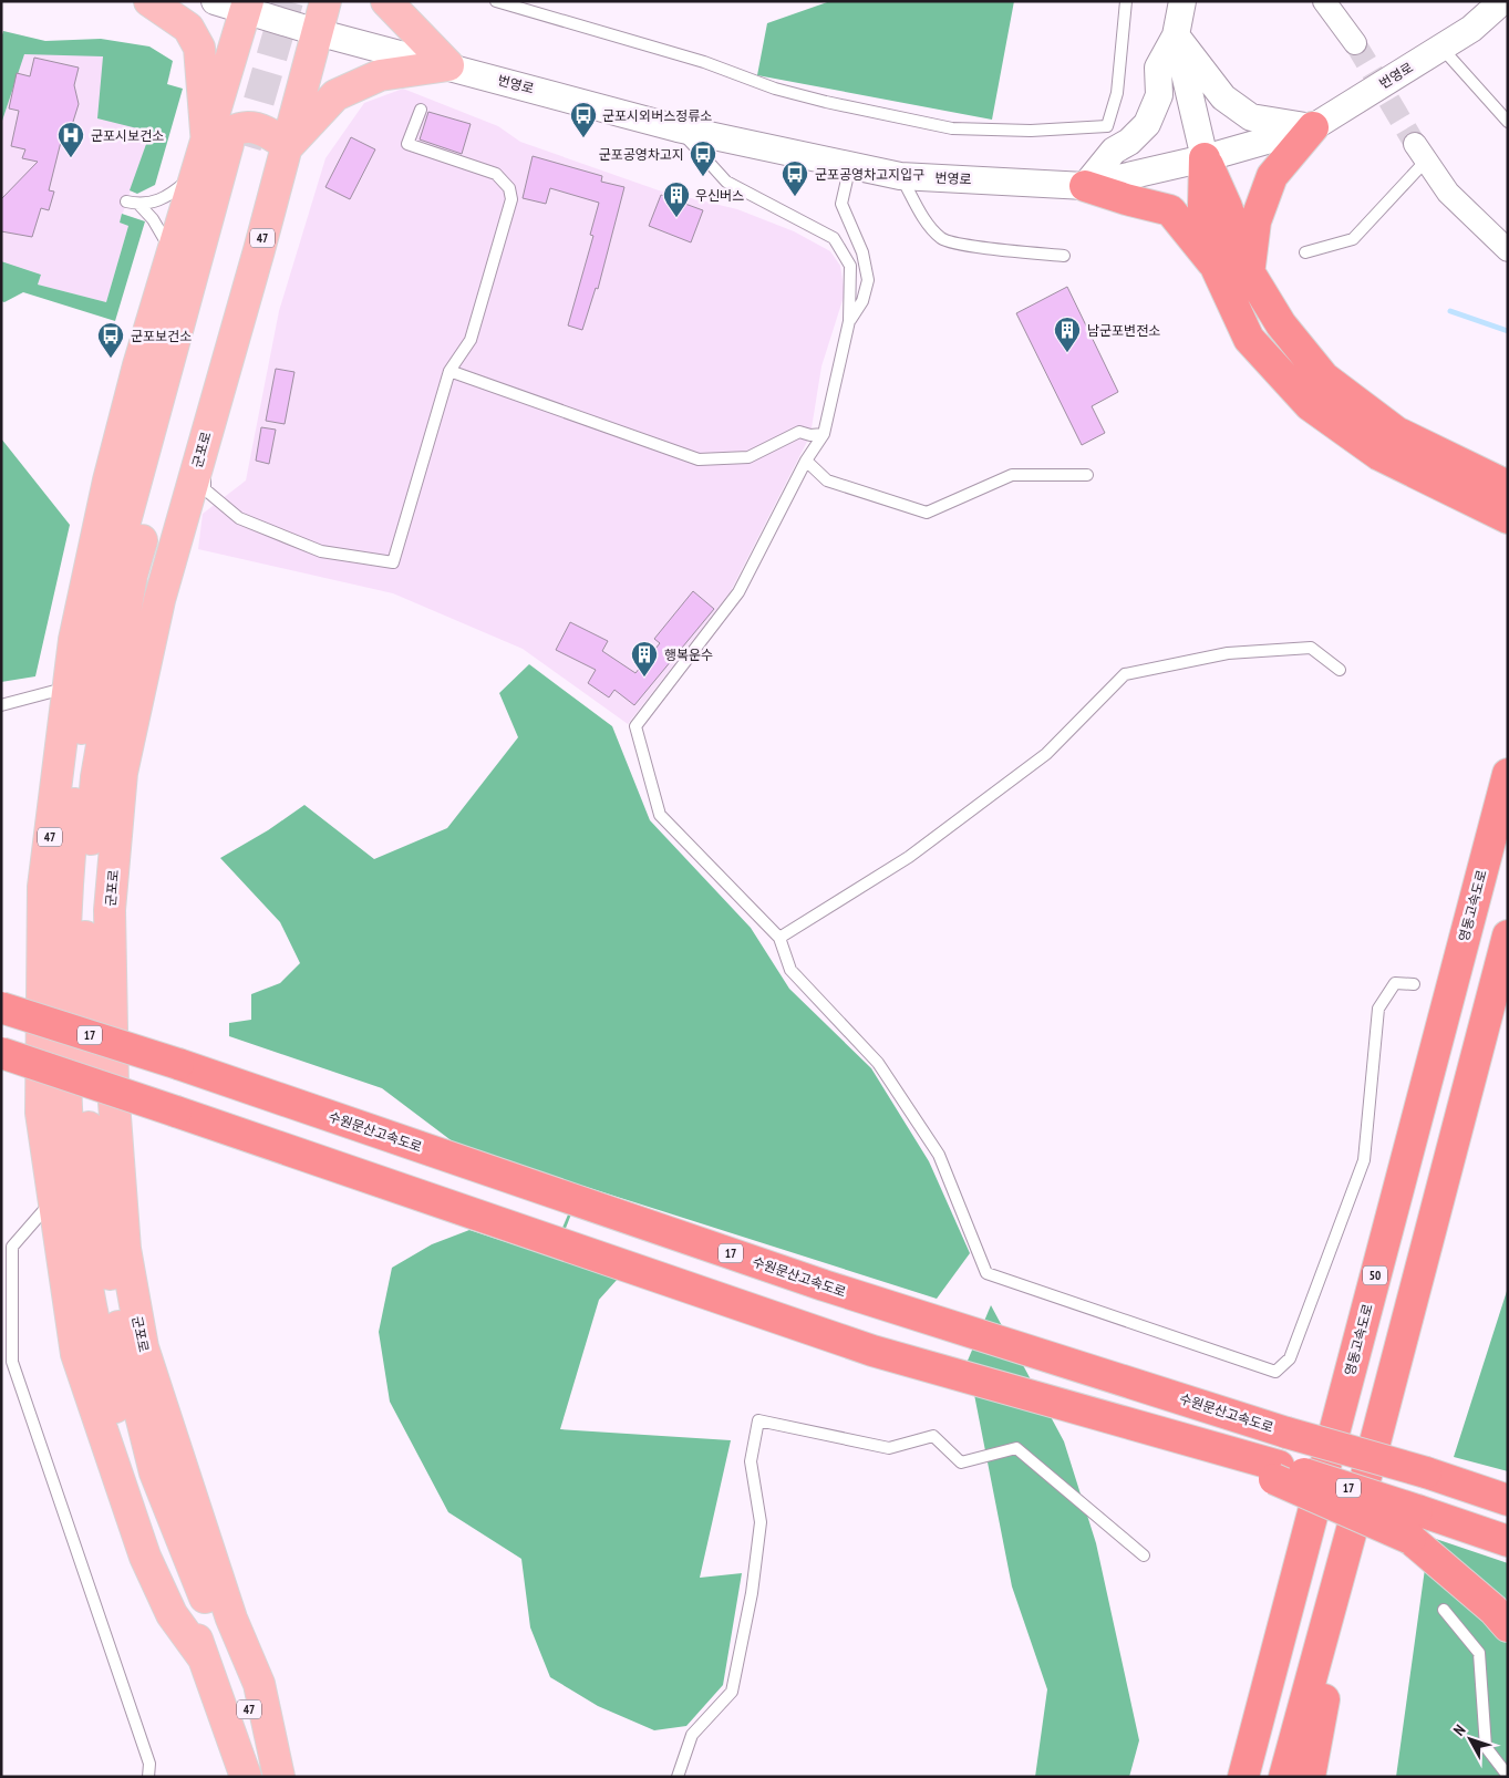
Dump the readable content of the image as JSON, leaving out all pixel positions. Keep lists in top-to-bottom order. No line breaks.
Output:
{"streets":{"highway":["영동고속도로","17","수원문산고속도로","50"],"main road":["47","군포로"],"street":["번영로"]},"crossings":[["번영로","군포로"]],"places":{"bus stop":["군포시외버스정류소","군포공영차고지","군포공영차고지입구","군포보건소"],"hospital":["군포시보건소"],"building":["우신버스","남군포변전소","행복운수"]},"north":"top left"}
